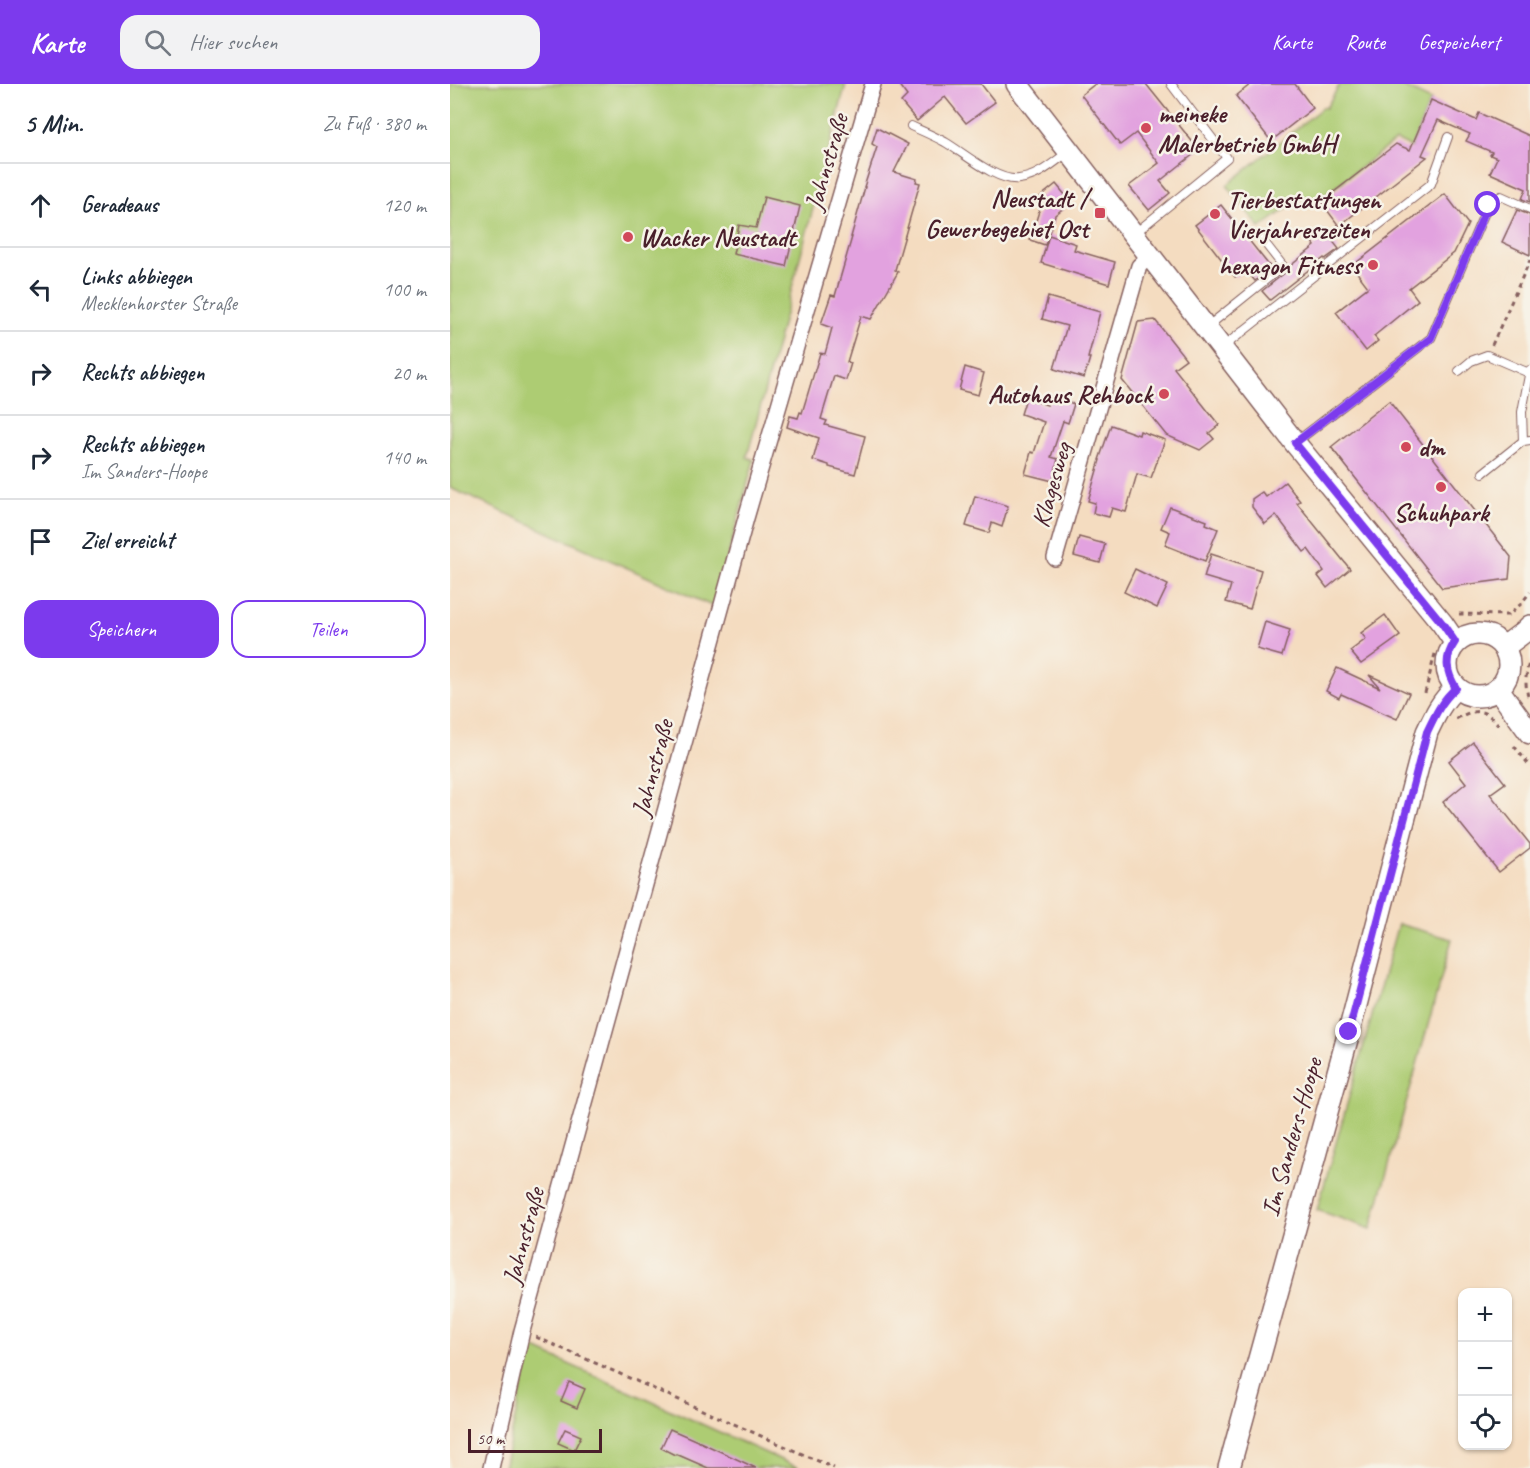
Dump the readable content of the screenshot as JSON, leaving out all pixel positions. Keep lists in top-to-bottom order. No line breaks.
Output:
{"streets":{"main road":["Im Sanders-Hoope"],"street":["Jahnstraße","Klagesweg"]},"places":{"other":["meineke Malerbetrieb GmbH","Tierbestattungen Vierjahreszeiten","Wacker Neustadt","hexagon Fitness","Autohaus Rehbock","dm","Schuhpark"],"transit":["Neustadt / Gewerbegebiet Ost"]},"scale_bar":"50 m","page":{"header":"Karte","search":"Hier suchen","nav":["Karte","Route","Gespeichert"],"heading":["5 Min.","Zu Fuß · 380 m"],"list":[["Geradeaus","120 m"],["Links abbiegen","Mecklenhorster Straße","100 m"],["Rechts abbiegen","20 m"],["Rechts abbiegen","Im Sanders-Hoope","140 m"],"Ziel erreicht"],"buttons":["Speichern","Teilen"],"map_buttons":["+","−"],"scale":"50 m"}}
